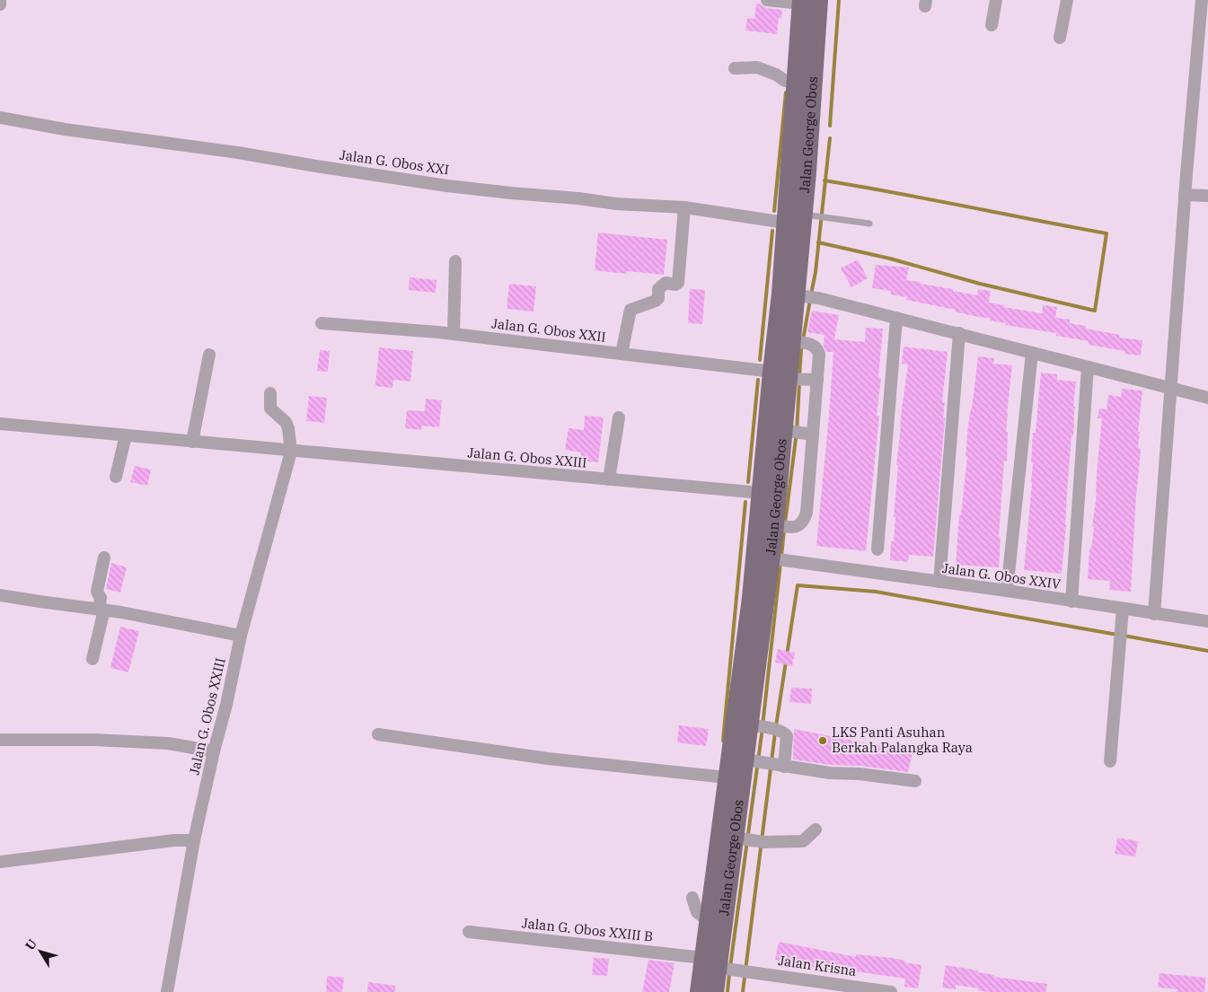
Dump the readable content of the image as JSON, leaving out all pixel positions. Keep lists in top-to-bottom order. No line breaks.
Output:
{"streets":{"main road":["Jalan George Obos"],"street":["Jalan G. Obos XXI","Jalan G. Obos XXII","Jalan G. Obos XXIII","Jalan G. Obos XXIV","Jalan G. Obos XXIII B","Jalan Krisna"]},"crossings":[["Jalan George Obos","Jalan G. Obos XXI"],["Jalan George Obos","Jalan G. Obos XXII"],["Jalan George Obos","Jalan G. Obos XXIII"],["Jalan George Obos","Jalan G. Obos XXIV"],["Jalan George Obos","Jalan G. Obos XXIII B"],["Jalan G. Obos XXIII B","Jalan Krisna"]],"places":["LKS Panti Asuhan Berkah Palangka Raya"],"north":"top left"}
